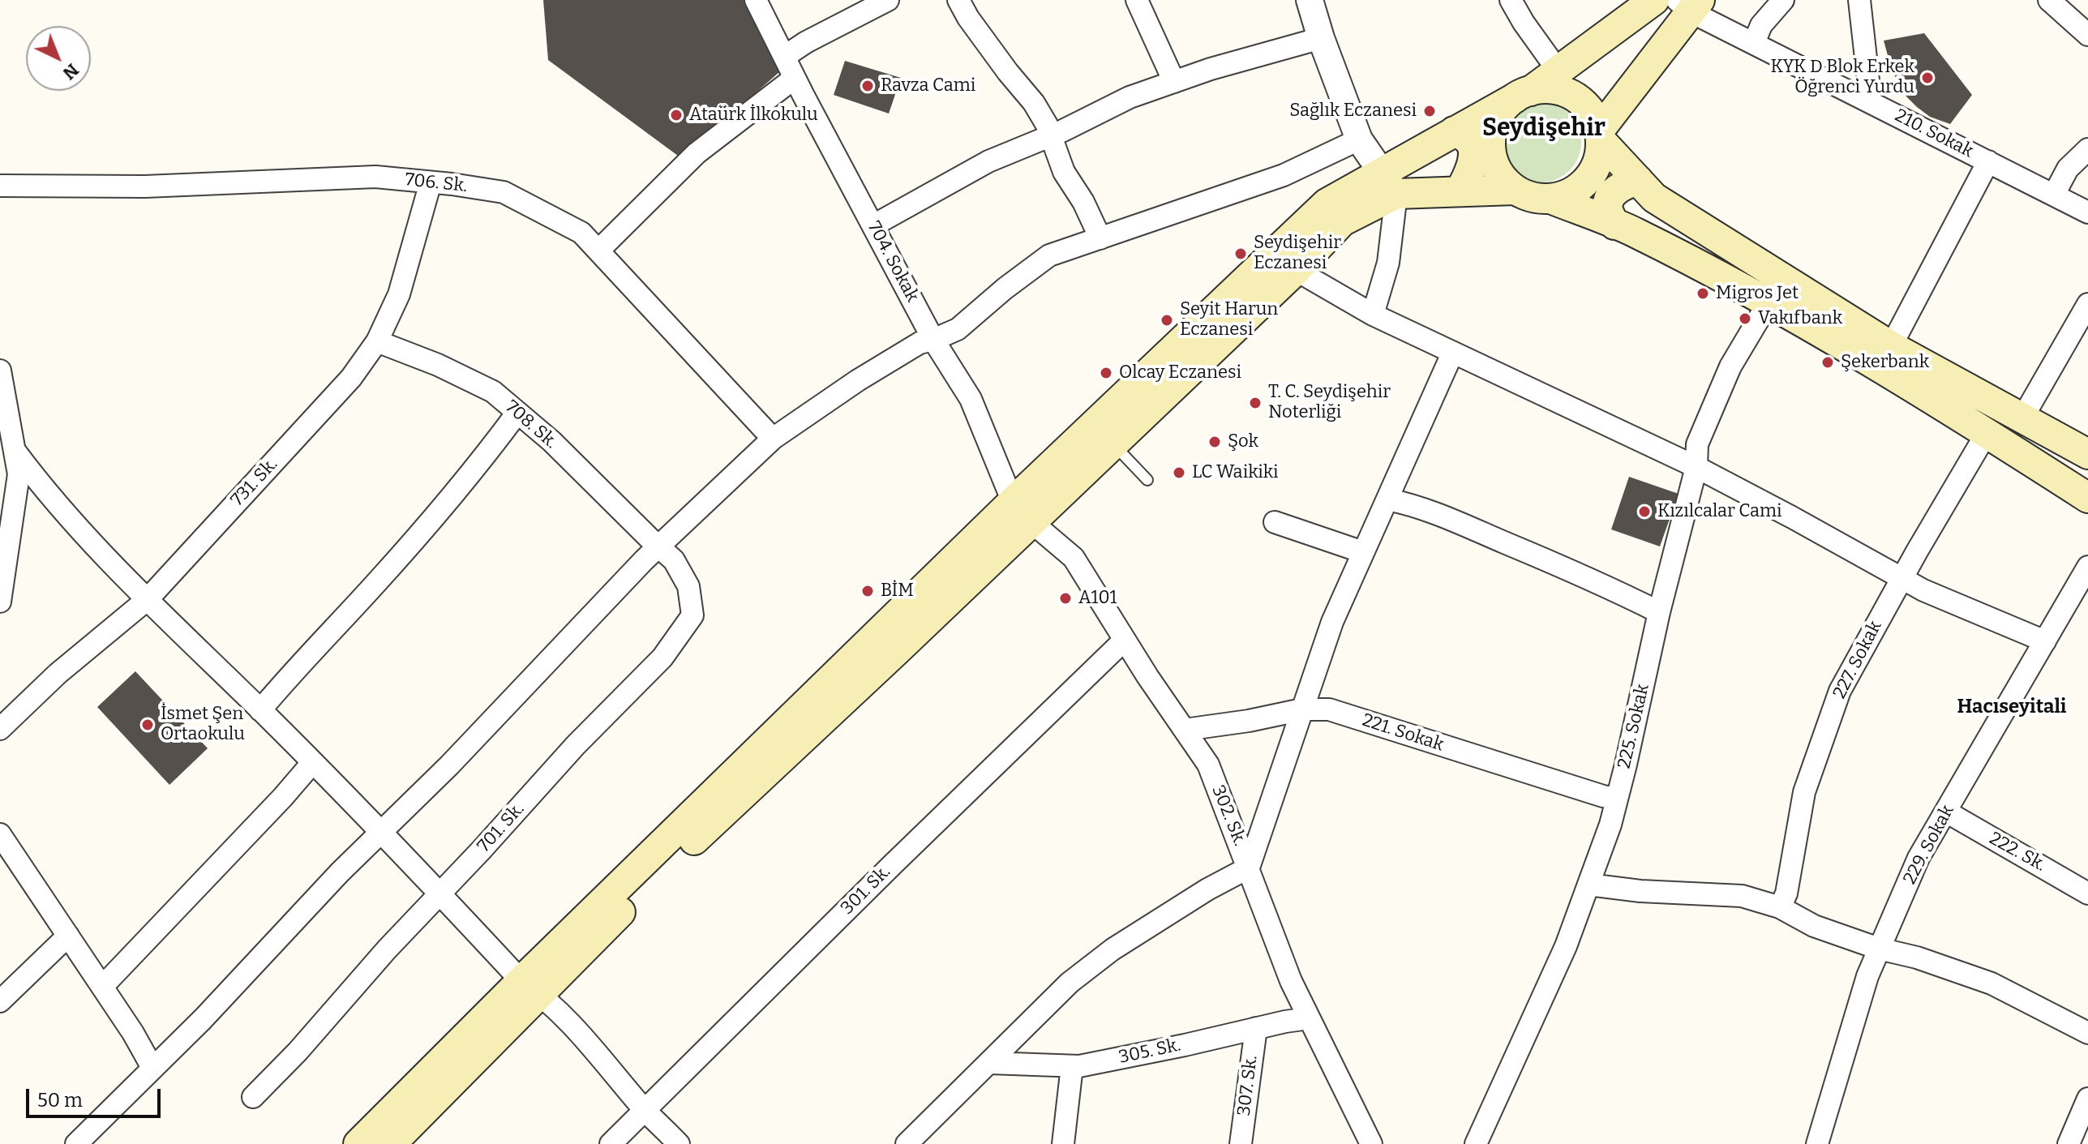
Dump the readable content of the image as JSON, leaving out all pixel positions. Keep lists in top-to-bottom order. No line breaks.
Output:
{"streets":{"street":["210. Sokak","706. Sk.","704. Sokak","708. Sk.","731. Sk.","227. Sokak","225. Sokak","221. Sokak","302. Sk.","701. Sk.","229. Sokak","222. Sk.","301. Sk.","305. Sk.","307. Sk."]},"crossings":[["706. Sk.","731. Sk."],["704. Sokak","302. Sk."],["708. Sk.","731. Sk."],["708. Sk.","701. Sk."],["225. Sokak","221. Sokak"],["221. Sokak","302. Sk."],["302. Sk.","301. Sk."],["302. Sk.","305. Sk."],["229. Sokak","222. Sk."],["305. Sk.","307. Sk."]],"districts":["Seydişehir","Hacıseyitali"],"places":["KYK D Blok Erkek Öğrenci Yurdu","Ravza Cami","Sağlık Eczanesi","Ataürk İlkokulu","Seydişehir Eczanesi","Migros Jet","Vakıfbank","Seyit Harun Eczanesi","Şekerbank","Olcay Eczanesi","T. C. Seydişehir Noterliği","Şok","LC Waikiki","Kızılcalar Cami","BİM","A101","İsmet Şen Ortaokulu"],"scale_bar":"50 m","north":"bottom right"}
